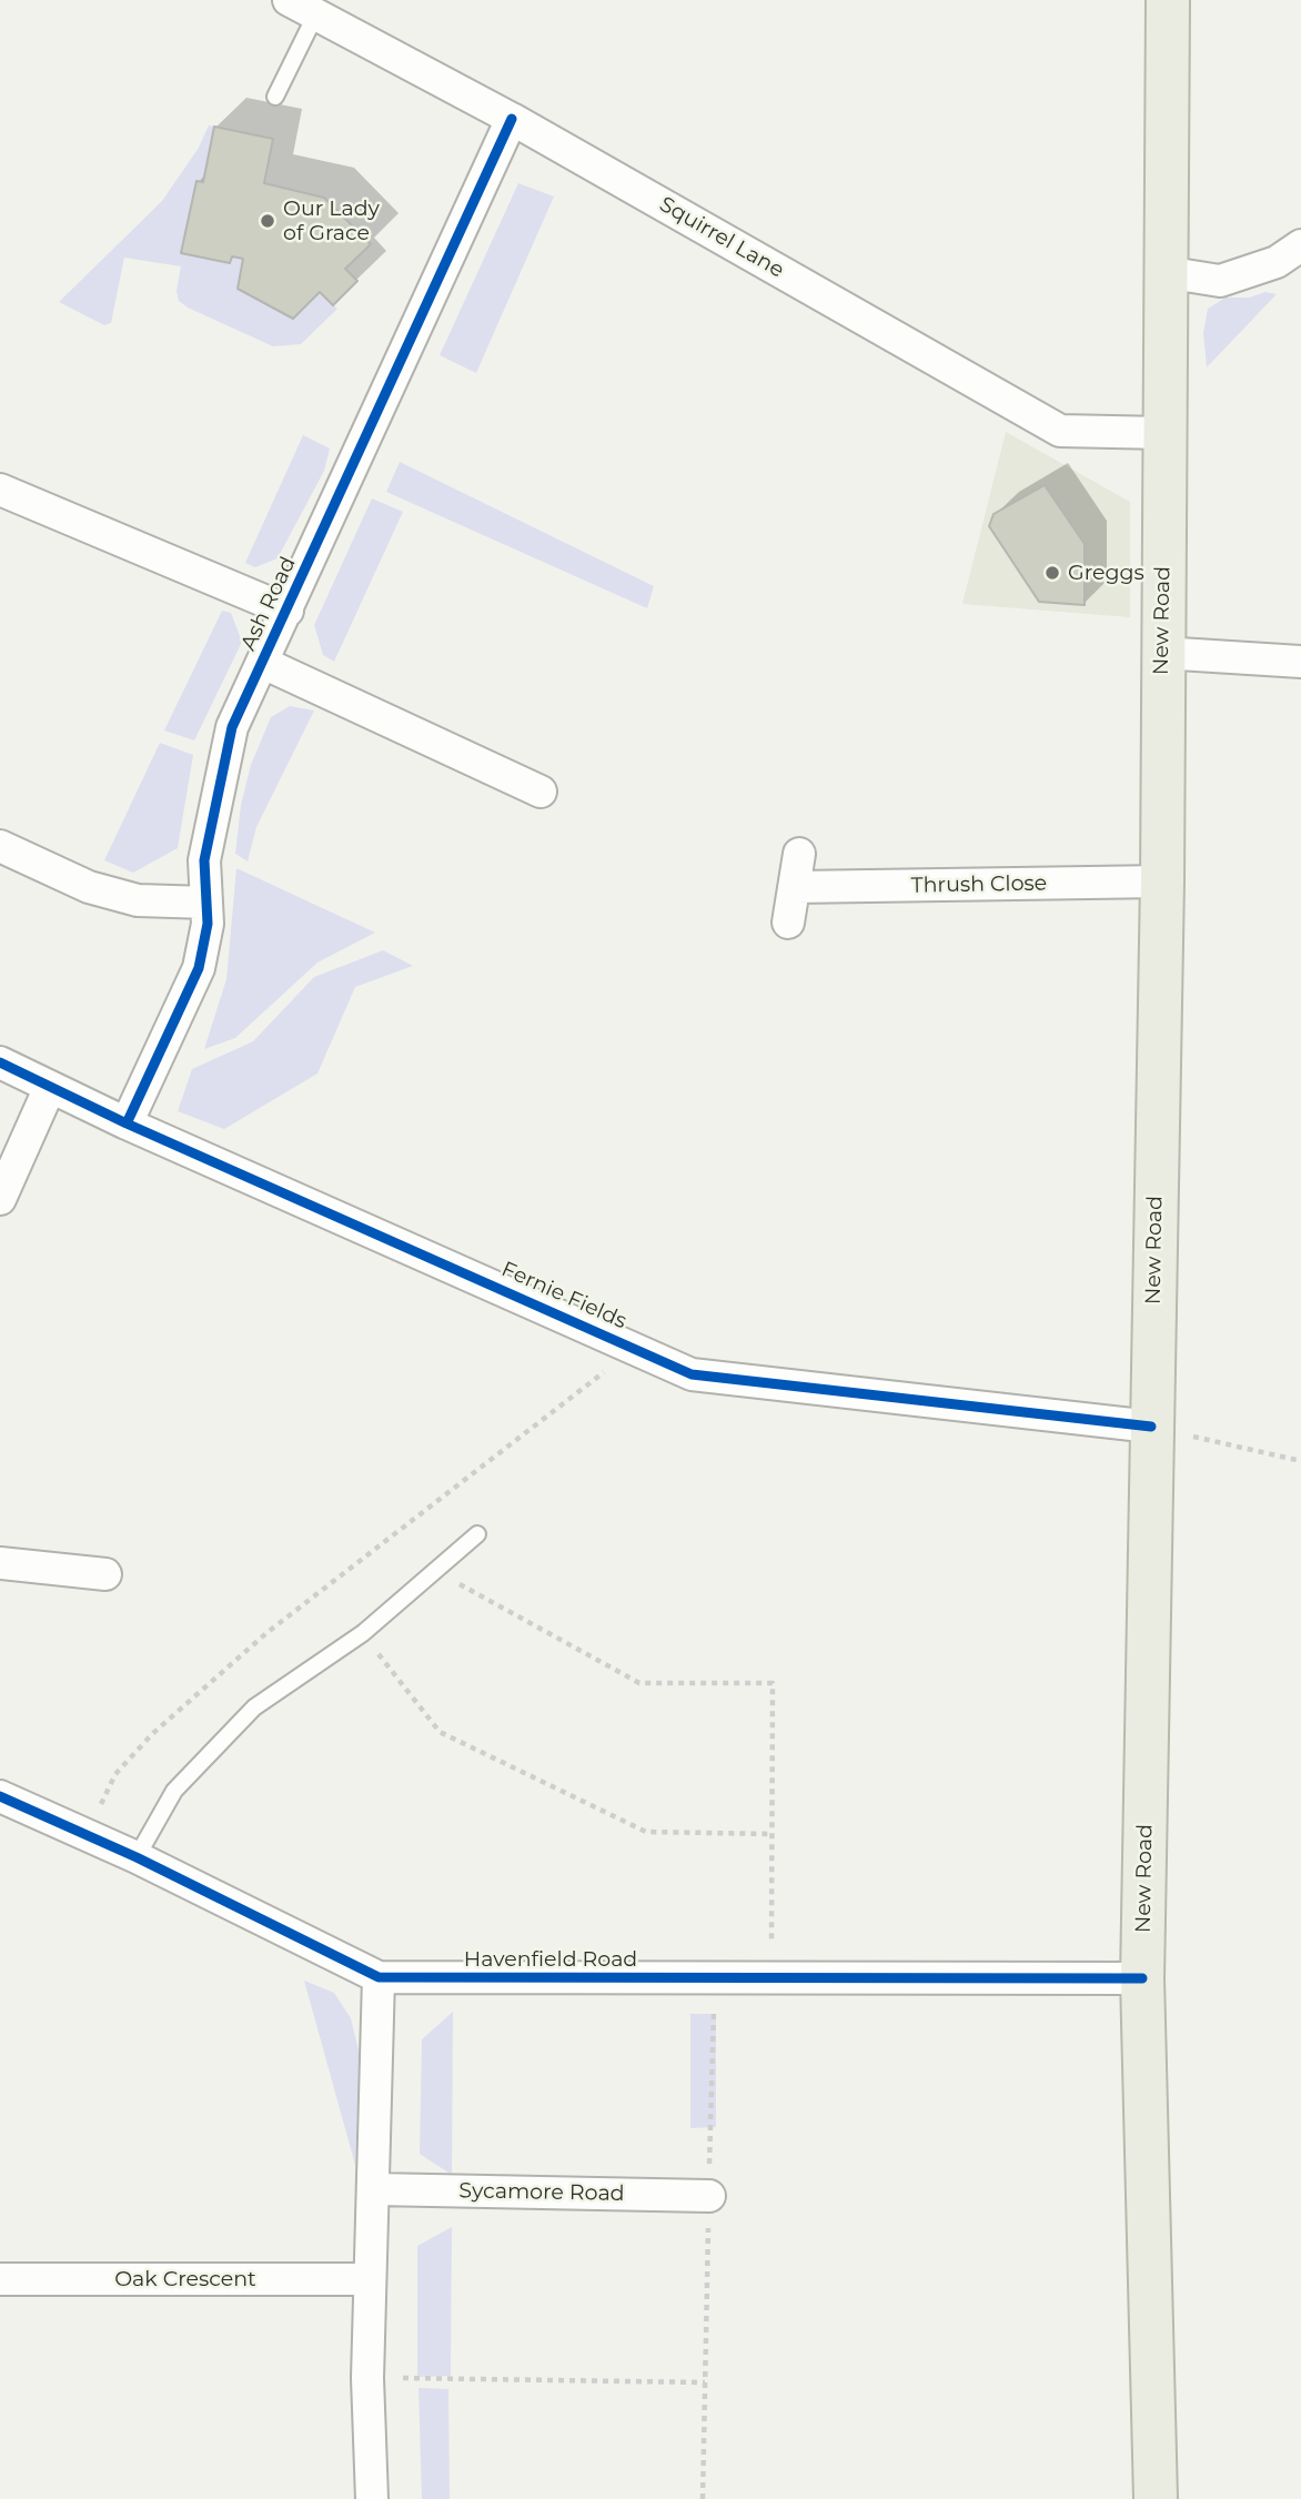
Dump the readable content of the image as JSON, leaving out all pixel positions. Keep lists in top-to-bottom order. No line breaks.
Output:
{"streets":{"highway":["New Road"],"street":["Squirrel Lane","Ash Road","Thrush Close","Fernie Fields","Havenfield Road","Sycamore Road","Oak Crescent"]},"crossings":[["Squirrel Lane","Ash Road"],["Squirrel Lane","New Road"],["Ash Road","Fernie Fields"],["New Road","Thrush Close"],["New Road","Fernie Fields"],["New Road","Havenfield Road"]],"places":["Our Lady of Grace","Greggs"]}
